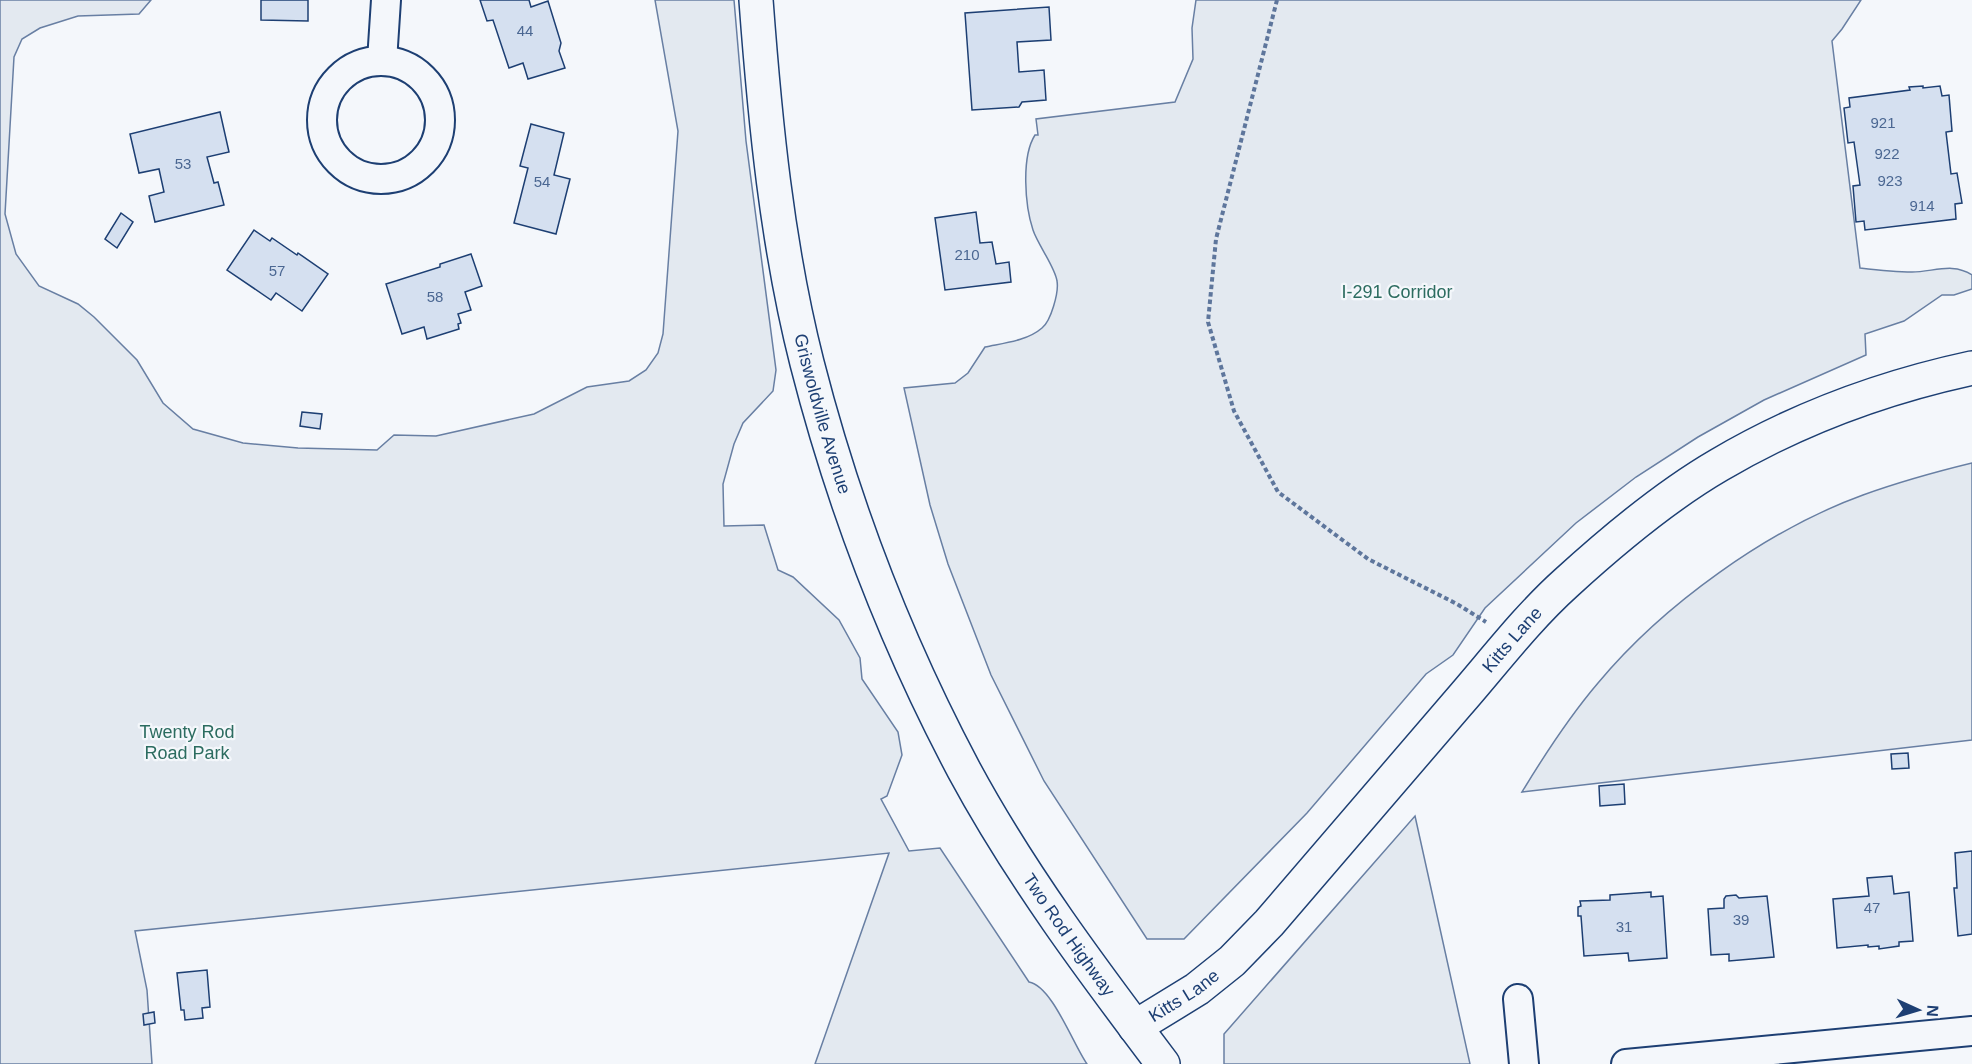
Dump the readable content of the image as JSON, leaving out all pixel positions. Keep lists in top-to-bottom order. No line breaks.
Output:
{"streets":{"street":["Griswoldville Avenue","Kitts Lane","Two Rod Highway"]},"crossings":[["Griswoldville Avenue","Two Rod Highway"],["Kitts Lane","Two Rod Highway"]],"parks":["I-291 Corridor","Twenty Rod Road Park"],"house_numbers":["44","921","922","53","923","54","914","210","57","58","47","39","31"],"north":"right"}
